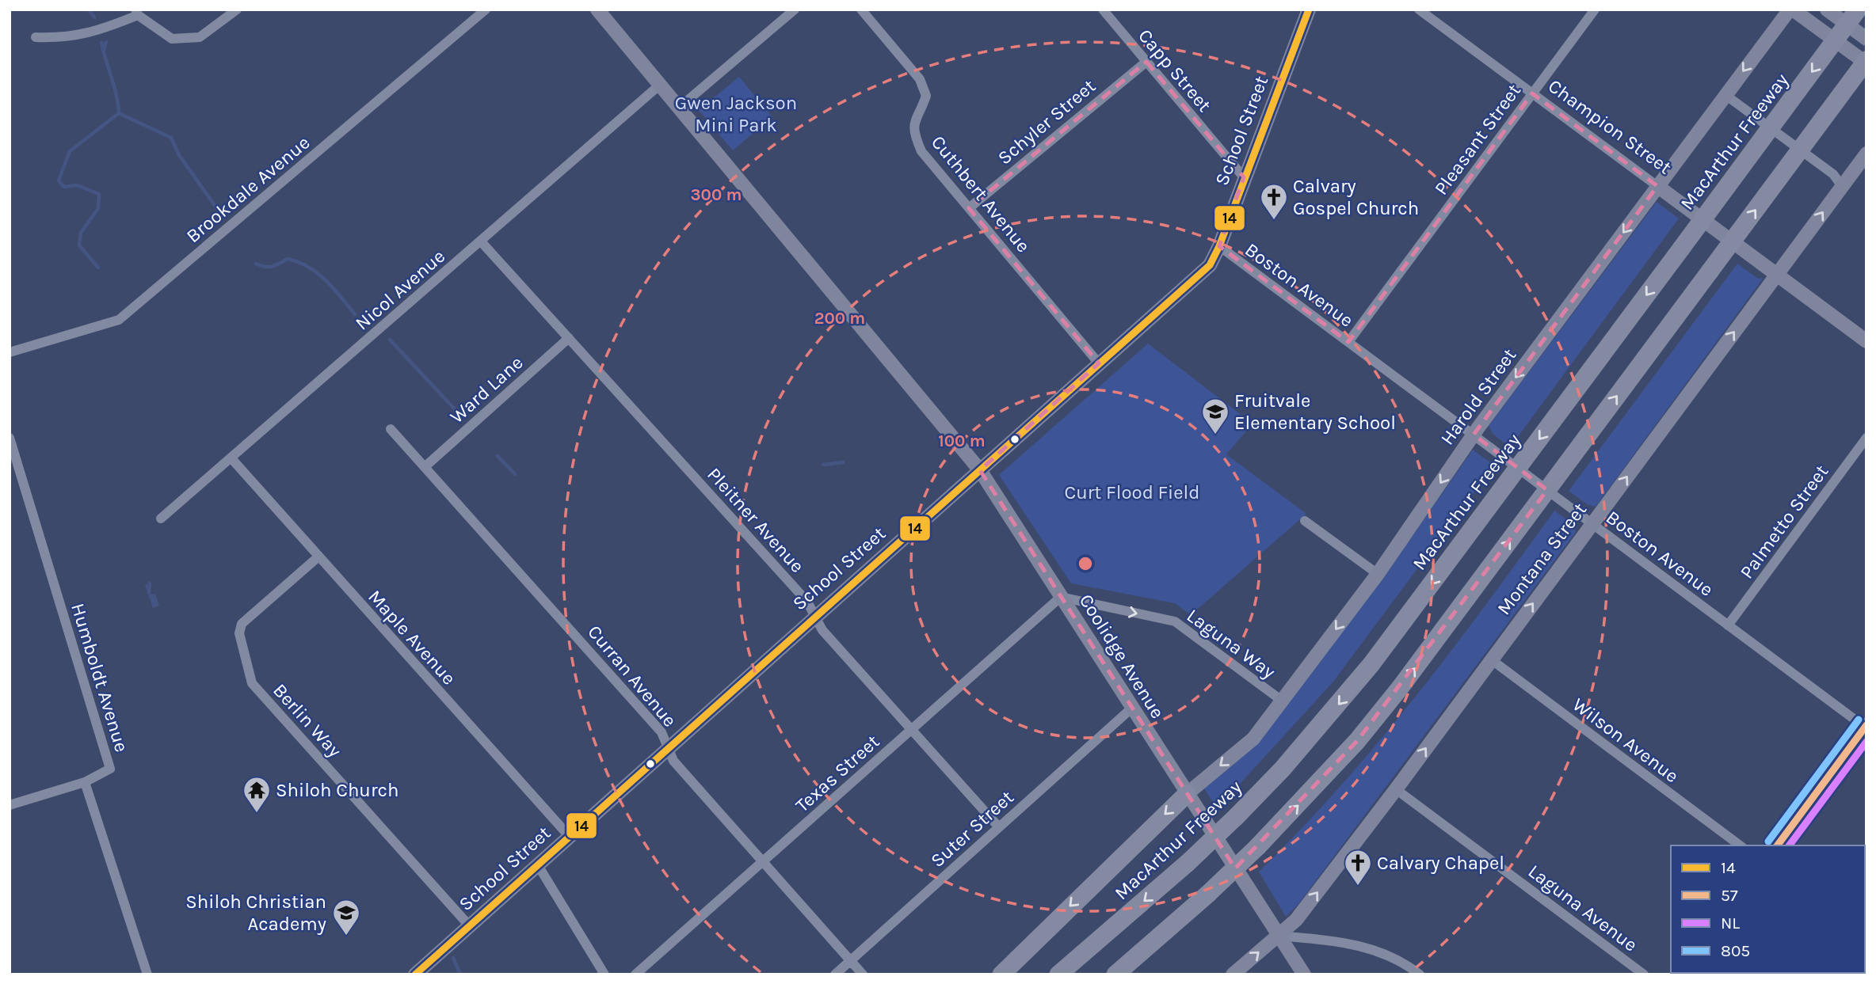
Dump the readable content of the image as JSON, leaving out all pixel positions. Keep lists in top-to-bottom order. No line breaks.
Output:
{"streets":{"highway":["MacArthur Freeway"],"street":["Capp Street","Schyler Street","Champion Street","School Street","Pleasant Street","Brookdale Avenue","Cuthbert Avenue","Boston Avenue","Nicol Avenue","Ward Lane","Harold Street","Pleitner Avenue","Palmetto Street","Montana Street","Maple Avenue","Laguna Way","Coolidge Avenue","Curran Avenue","Humboldt Avenue","Berlin Way","Wilson Avenue","Texas Street","Suter Street","Laguna Avenue"]},"crossings":[["Capp Street","Schyler Street"],["Capp Street","School Street"],["Schyler Street","Cuthbert Avenue"],["Champion Street","Pleasant Street"],["Champion Street","Harold Street"],["Champion Street","Montana Street"],["School Street","Cuthbert Avenue"],["School Street","Boston Avenue"],["School Street","Pleitner Avenue"],["School Street","Maple Avenue"],["School Street","Coolidge Avenue"],["School Street","Curran Avenue"],["School Street","Berlin Way"],["Pleasant Street","Boston Avenue"],["Boston Avenue","Harold Street"],["Boston Avenue","Palmetto Street"],["Boston Avenue","Montana Street"],["Nicol Avenue","Pleitner Avenue"],["Nicol Avenue","Maple Avenue"],["Nicol Avenue","Coolidge Avenue"],["Ward Lane","Pleitner Avenue"],["Ward Lane","Curran Avenue"],["Harold Street","Laguna Way"],["Harold Street","Coolidge Avenue"],["Pleitner Avenue","Texas Street"],["Pleitner Avenue","Suter Street"],["Montana Street","Coolidge Avenue"],["Montana Street","Wilson Avenue"],["Montana Street","Laguna Avenue"],["Maple Avenue","Berlin Way"],["Laguna Way","Coolidge Avenue"],["Laguna Way","Texas Street"],["Coolidge Avenue","Texas Street"],["Coolidge Avenue","Suter Street"],["Curran Avenue","Texas Street"],["Curran Avenue","Suter Street"]],"one_way":["Harold Street","Montana Street","Laguna Way"],"parks":["Gwen Jackson Mini Park","Curt Flood Field"],"places":{"church":["Calvary Gospel Church","Calvary Chapel"],"school or university":["Fruitvale Elementary School","Shiloh Christian Academy"],"temple":["Shiloh Church"]},"lines":["transit line 14","transit line 805","transit line 57","transit line NL"],"legend":["14","57","NL","805"],"rings":["300 m","200 m","100 m"]}
